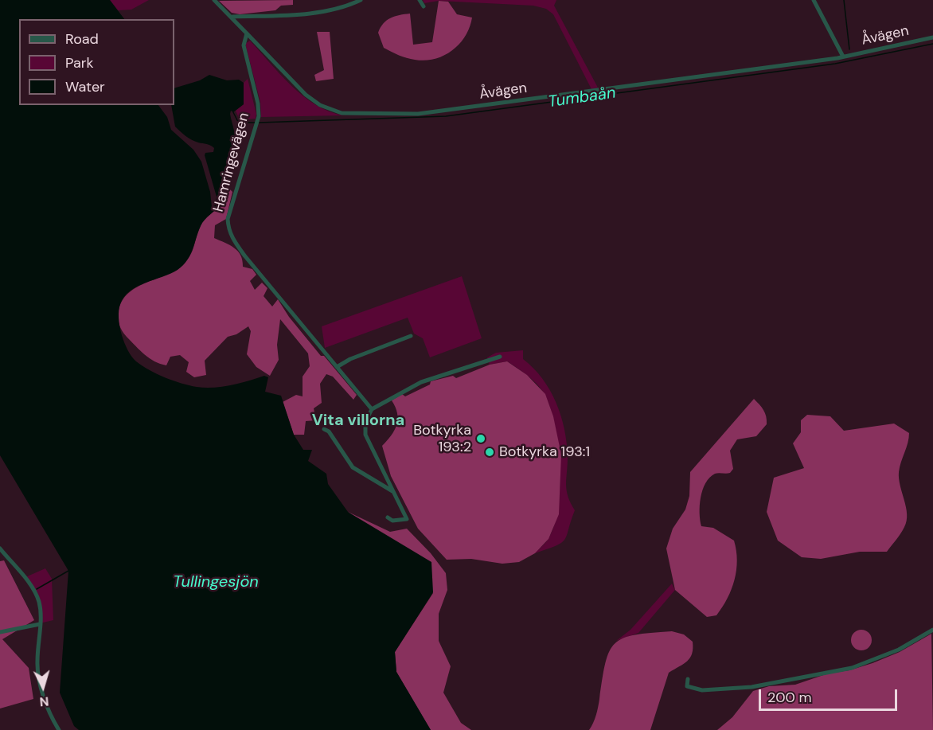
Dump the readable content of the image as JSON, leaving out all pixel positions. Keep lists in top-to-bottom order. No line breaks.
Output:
{"streets":{"street":["Åvägen","Hamringevägen"]},"crossings":[["Åvägen","Hamringevägen"]],"districts":["Vita villorna"],"water":["Tumbaån","Tullingesjön"],"places":["Botkyrka 193:2","Botkyrka 193:1"],"legend":["Road","Park","Water"],"scale_bar":"200 m","north":"bottom"}
